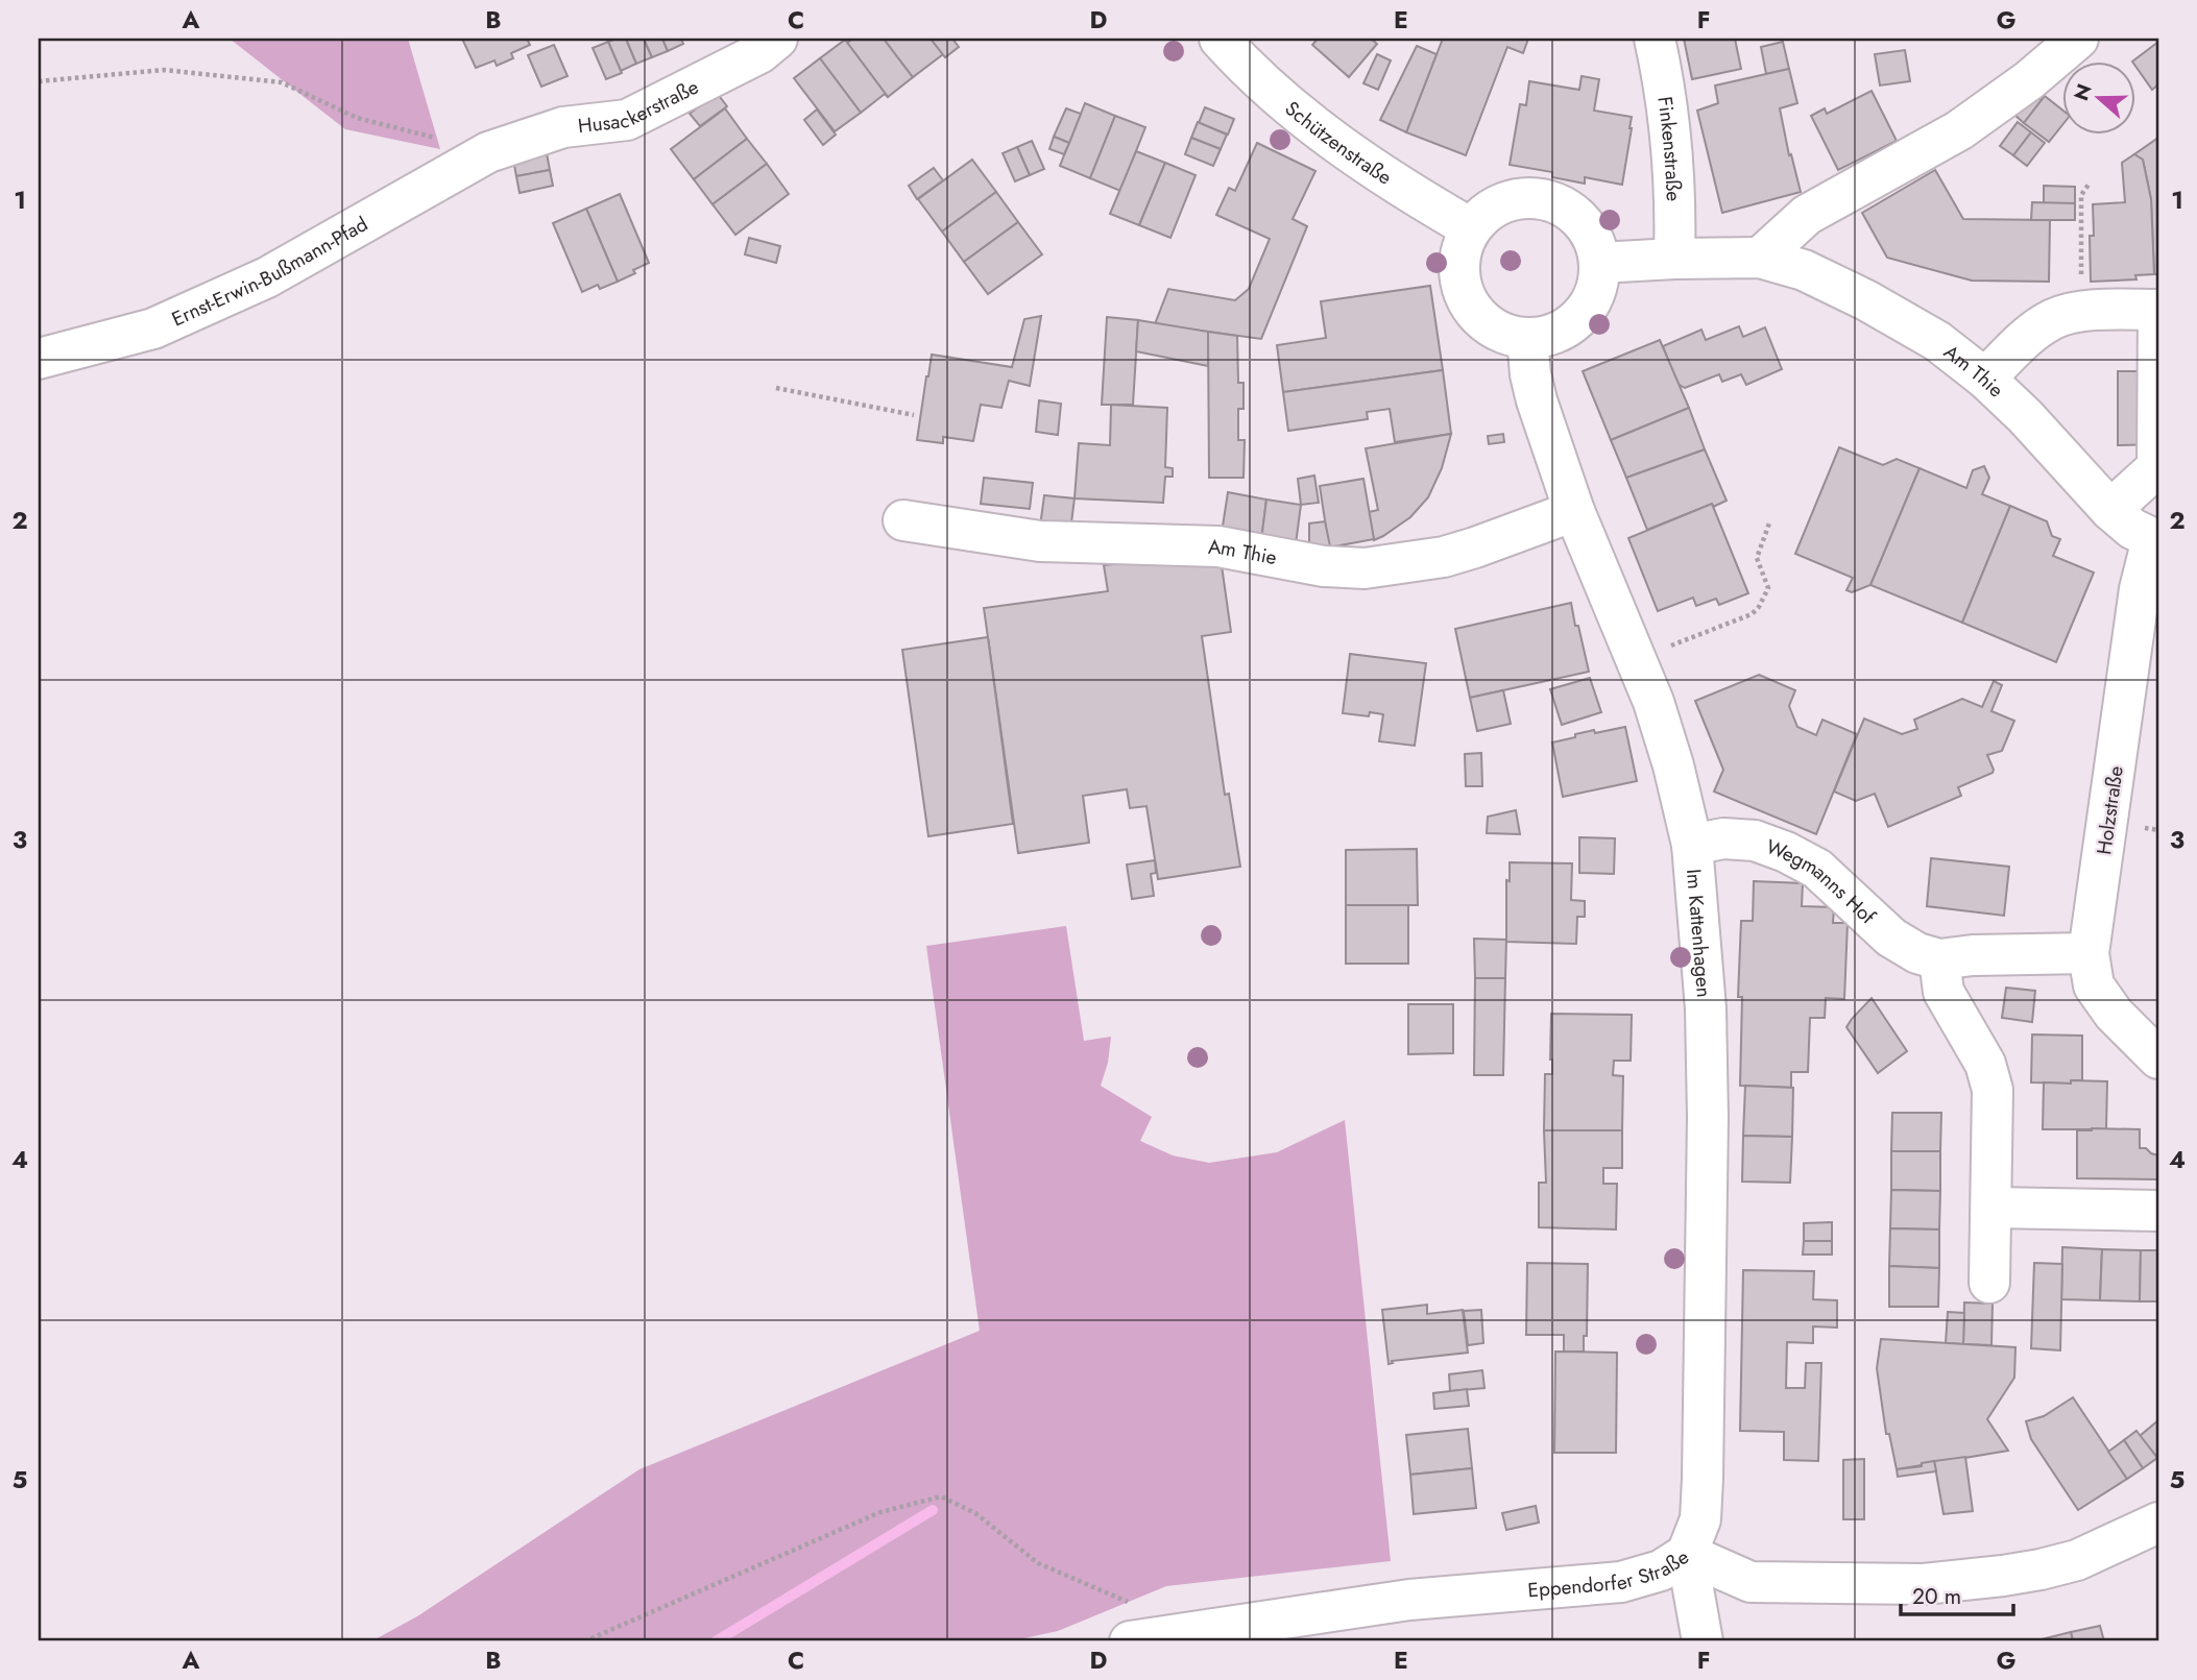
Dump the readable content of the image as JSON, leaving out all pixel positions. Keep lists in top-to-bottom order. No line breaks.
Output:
{"streets":{"street":["Husackerstraße","Schützenstraße","Finkenstraße","Ernst-Erwin-Bußmann-Pfad","Am Thie","Holzstraße","Wegmanns Hof","Im Kattenhagen","Eppendorfer Straße"]},"crossings":[["Husackerstraße","Ernst-Erwin-Bußmann-Pfad"],["Schützenstraße","Am Thie"],["Schützenstraße","Im Kattenhagen"],["Finkenstraße","Am Thie"],["Am Thie","Holzstraße"],["Am Thie","Im Kattenhagen"],["Holzstraße","Wegmanns Hof"],["Wegmanns Hof","Im Kattenhagen"],["Im Kattenhagen","Eppendorfer Straße"]],"scale_bar":"20 m","north":"left","grid":{"columns":["A","B","C","D","E","F","G"],"rows":["1","2","3","4","5"]}}
